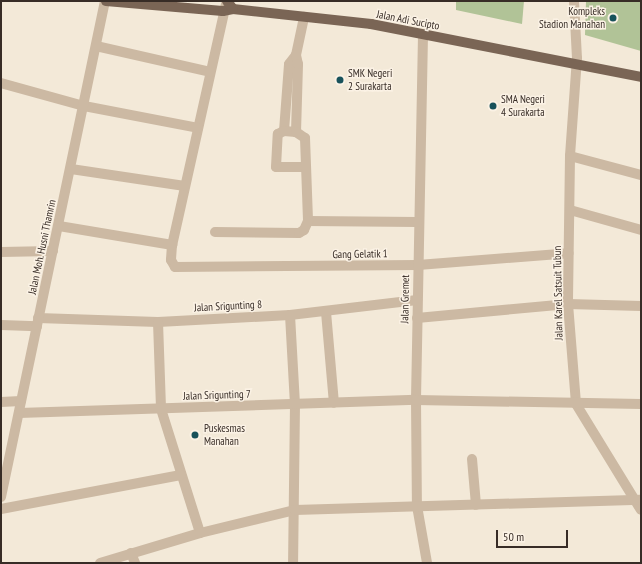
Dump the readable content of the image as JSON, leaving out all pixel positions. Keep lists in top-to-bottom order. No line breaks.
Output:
{"streets":{"main road":["Jalan Adi Sucipto"],"street":["Jalan Moh. Husni Thamrin","Gang Gelatik 1","Jalan Karel Satsuit Tubun","Jalan Gremet","Jalan Srigunting 8","Jalan Srigunting 7"]},"crossings":[["Jalan Adi Sucipto","Jalan Moh. Husni Thamrin"],["Jalan Adi Sucipto","Jalan Karel Satsuit Tubun"],["Jalan Adi Sucipto","Jalan Gremet"],["Jalan Moh. Husni Thamrin","Jalan Srigunting 8"],["Jalan Moh. Husni Thamrin","Jalan Srigunting 7"],["Gang Gelatik 1","Jalan Karel Satsuit Tubun"],["Gang Gelatik 1","Jalan Gremet"],["Jalan Karel Satsuit Tubun","Jalan Srigunting 7"],["Jalan Gremet","Jalan Srigunting 8"],["Jalan Gremet","Jalan Srigunting 7"]],"places":["Kompleks Stadion Manahan","SMK Negeri 2 Surakarta","SMA Negeri 4 Surakarta","Puskesmas Manahan"],"scale_bar":"50 m"}
